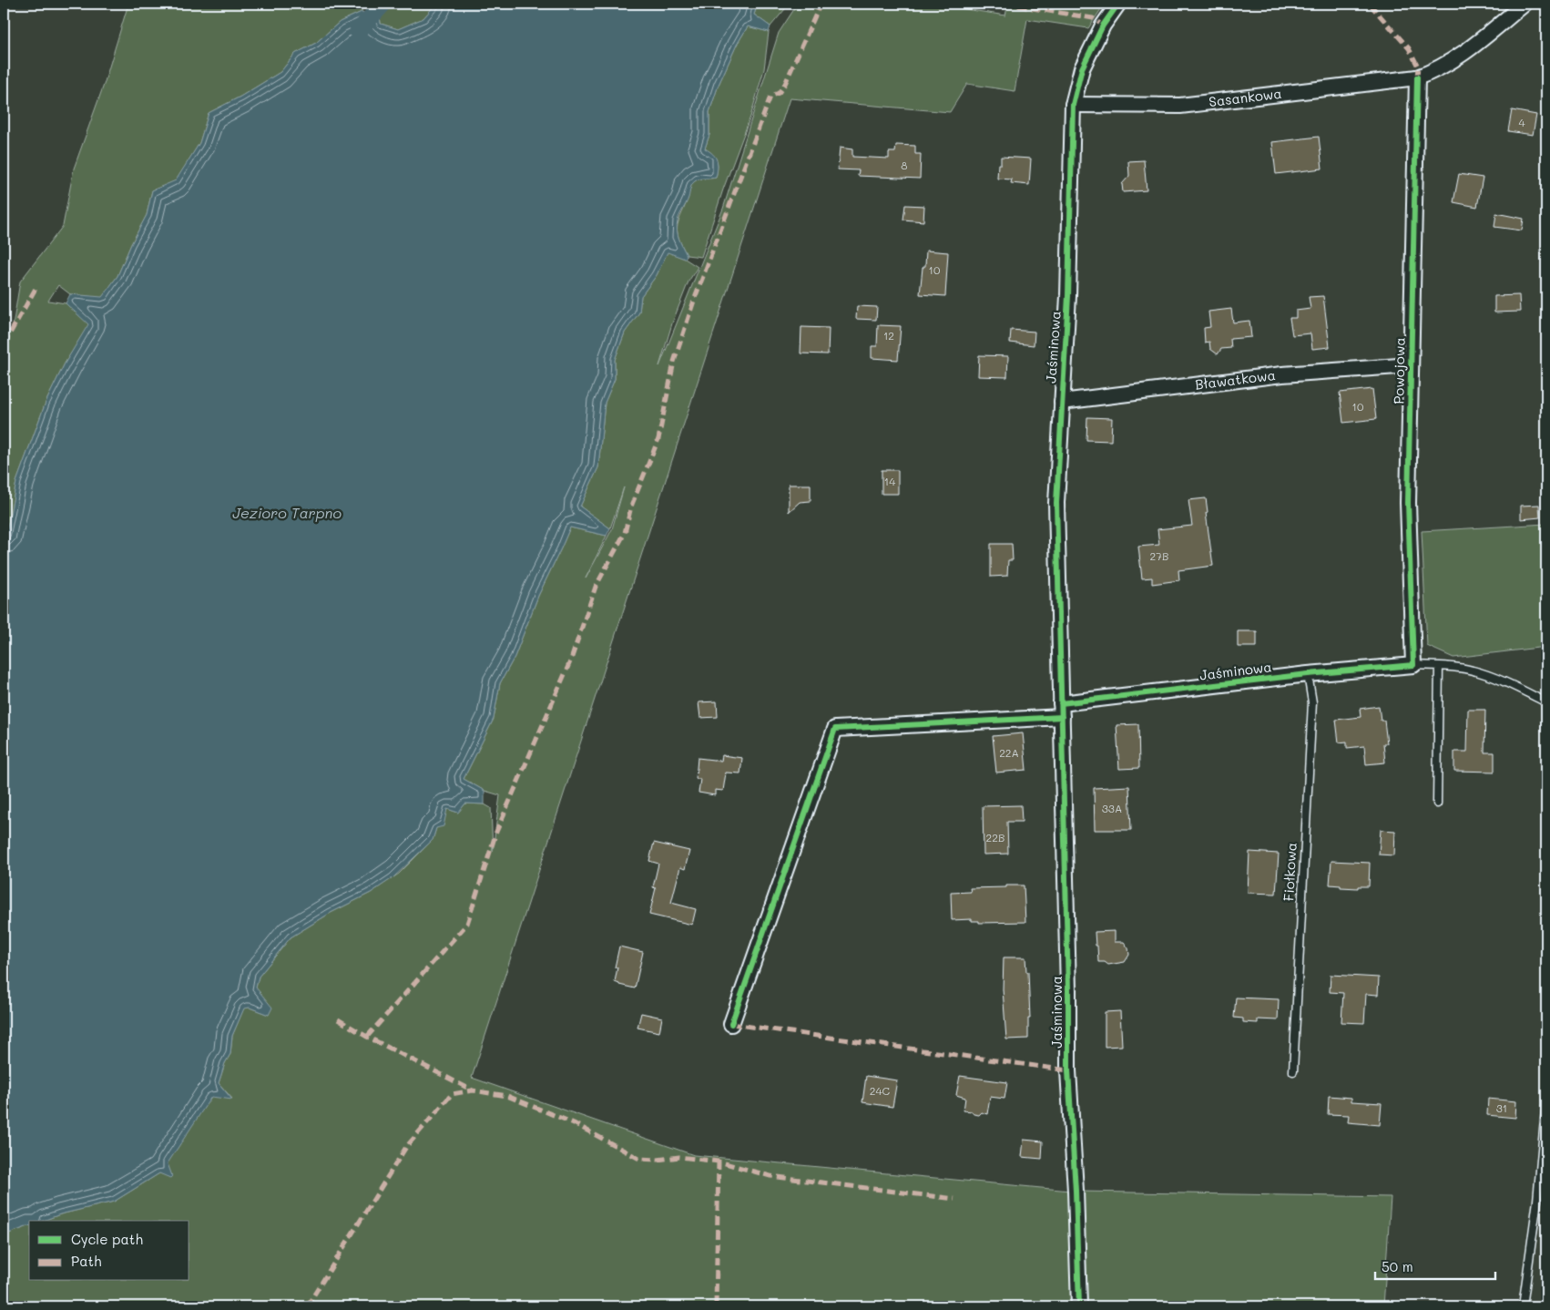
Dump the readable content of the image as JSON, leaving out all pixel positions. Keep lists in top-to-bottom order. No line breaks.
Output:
{"streets":{"street":["Sasankowa","Jaśminowa","Powojowa","Bławatkowa"],"lane":["Fiołkowa"]},"crossings":[["Sasankowa","Jaśminowa"],["Sasankowa","Powojowa"],["Jaśminowa","Powojowa"],["Jaśminowa","Bławatkowa"],["Jaśminowa","Fiołkowa"],["Powojowa","Bławatkowa"]],"water":["Jezioro Tarpno"],"house_numbers":["4","8","10","12","10","14","27B","22A","33A","22B","24C","31"],"legend":["Cycle path","Path"],"scale_bar":"50 m"}
